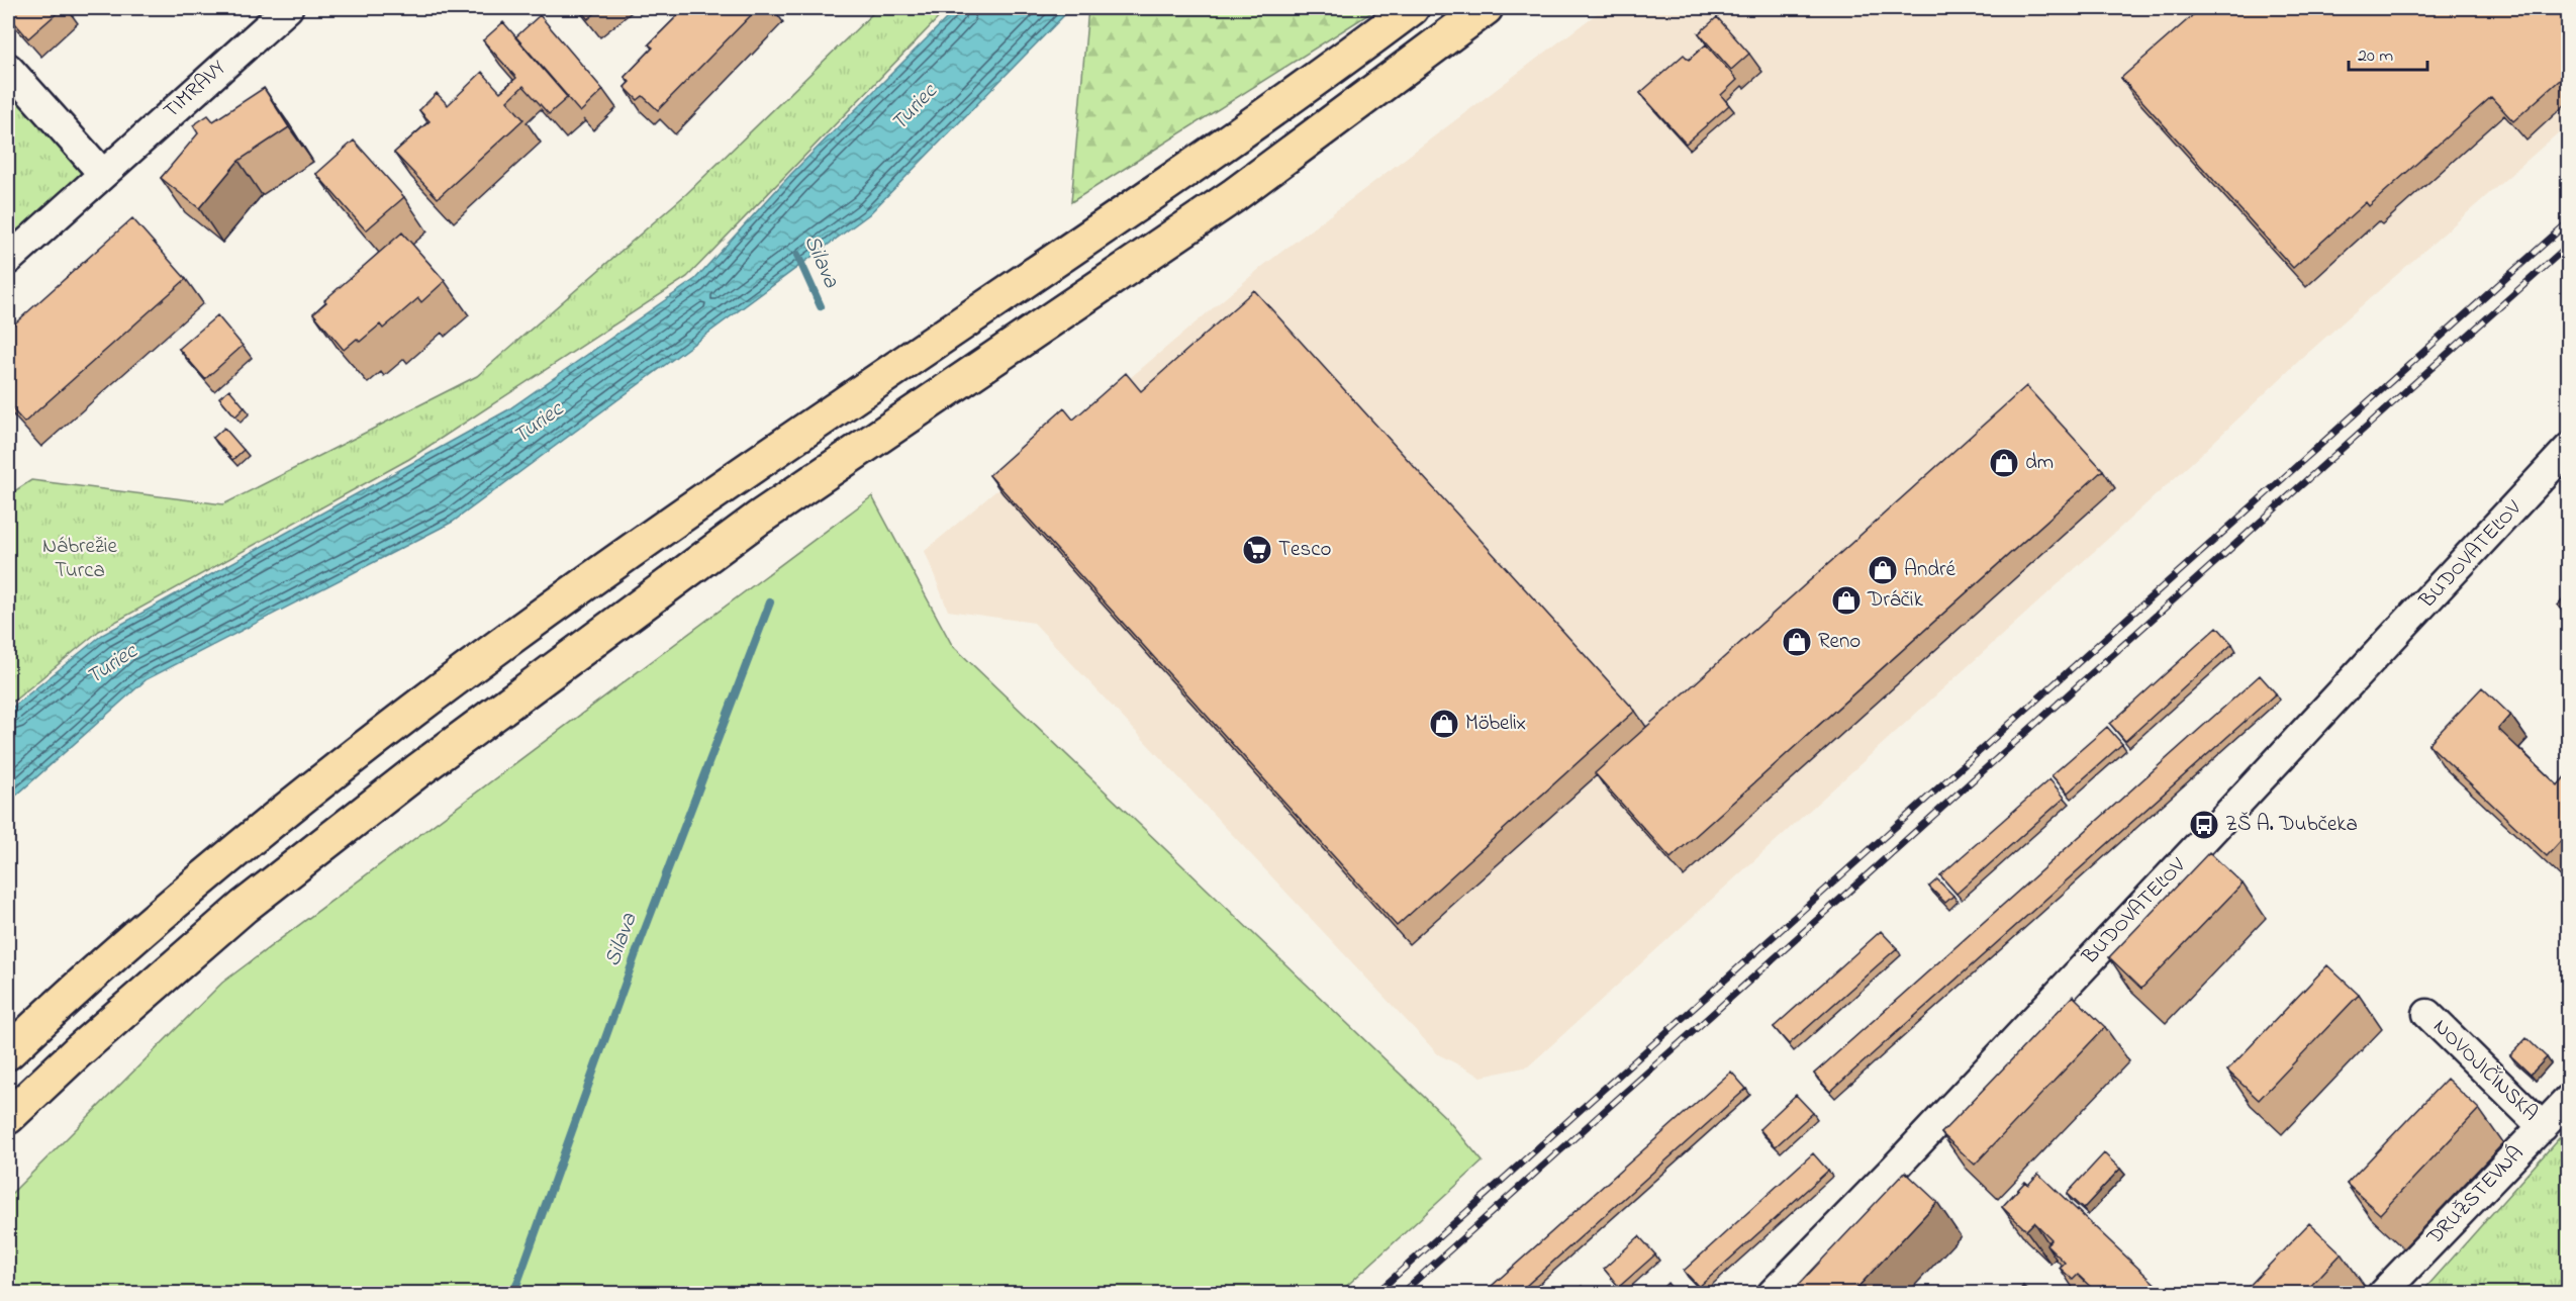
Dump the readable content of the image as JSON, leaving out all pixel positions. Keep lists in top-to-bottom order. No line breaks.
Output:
{"streets":{"street":["TIMRAVY","BUDOVATEĽOV","NOVOJIČÍNSKA","DRUŽSTEVNÁ"]},"crossings":[["NOVOJIČÍNSKA","DRUŽSTEVNÁ"]],"water":["Turiec","Silava"],"parks":["Nábrežie Turca"],"places":{"shop":["dm","André","Dráčik","Reno","Möbelix"],"supermarket":["Tesco"],"bus stop":["ZŠ A. Dubčeka"]},"scale_bar":"20 m"}
